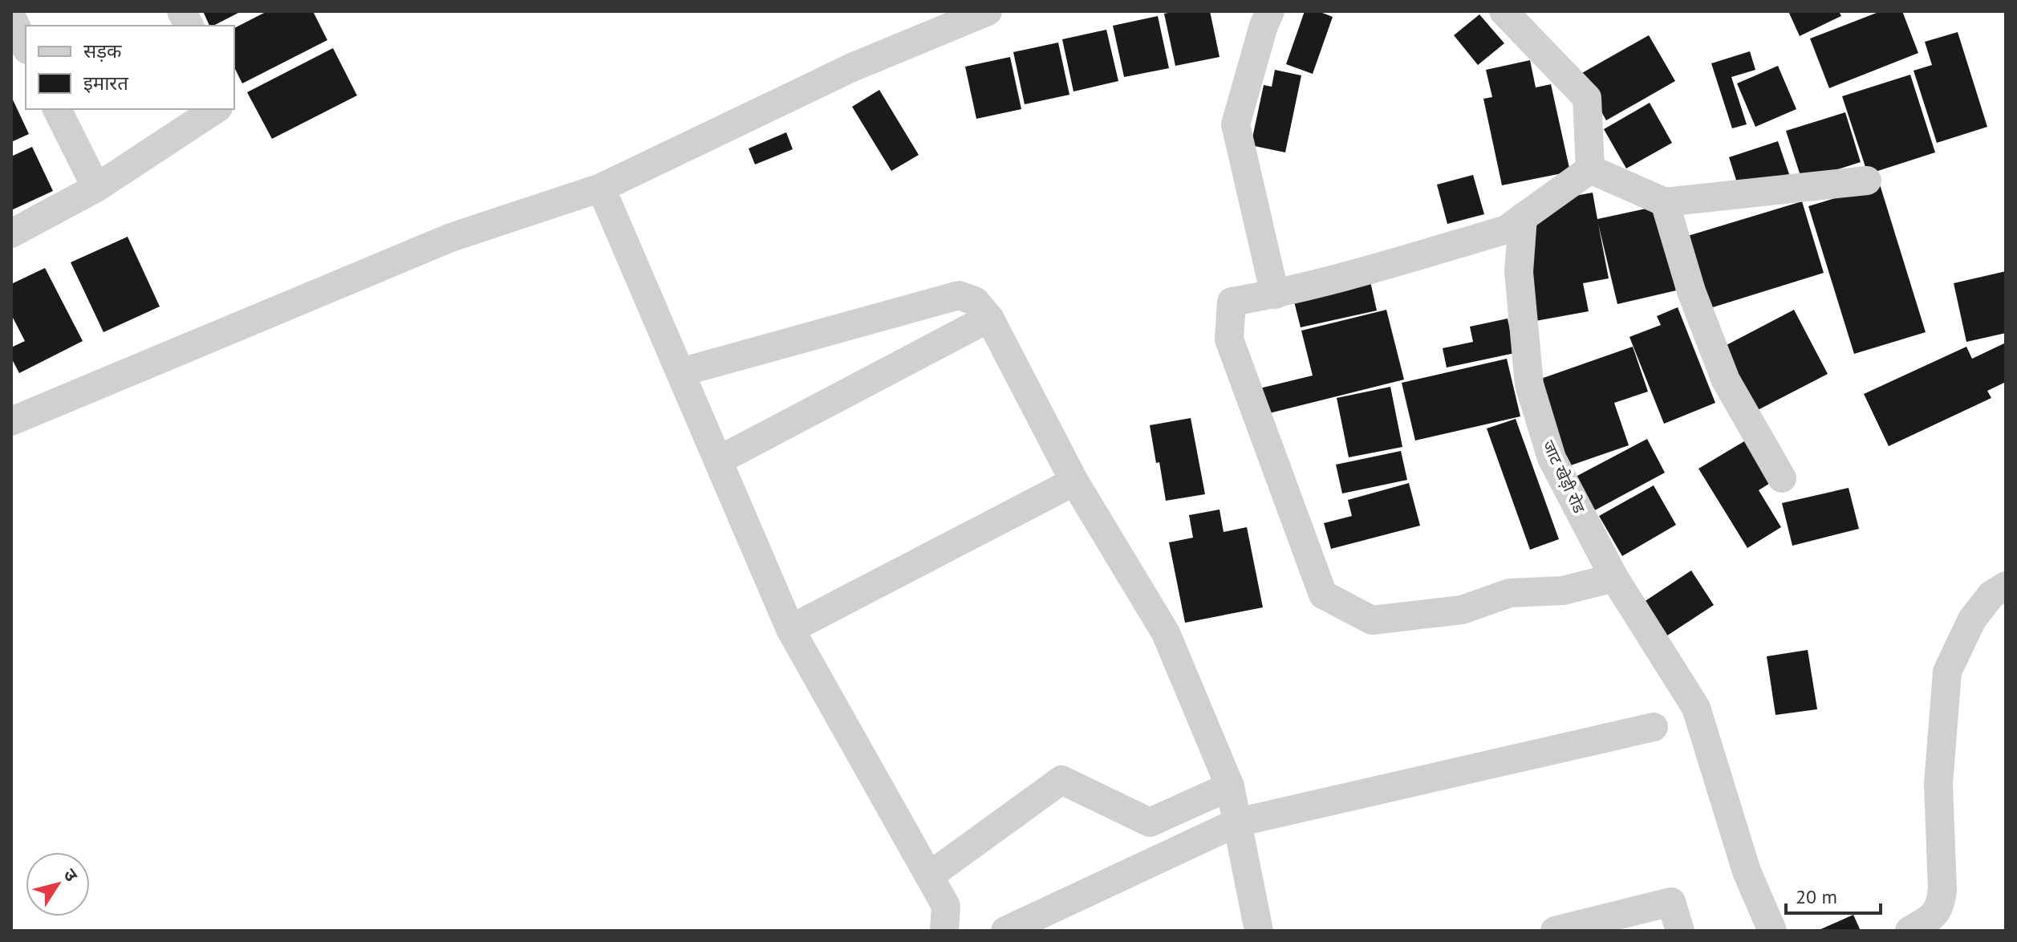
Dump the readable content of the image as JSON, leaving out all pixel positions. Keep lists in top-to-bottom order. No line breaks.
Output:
{"streets":{"street":["जाट खेड़ी रोड"]},"legend":["सड़क","इमारत"],"scale_bar":"20 m","north":"top right"}
